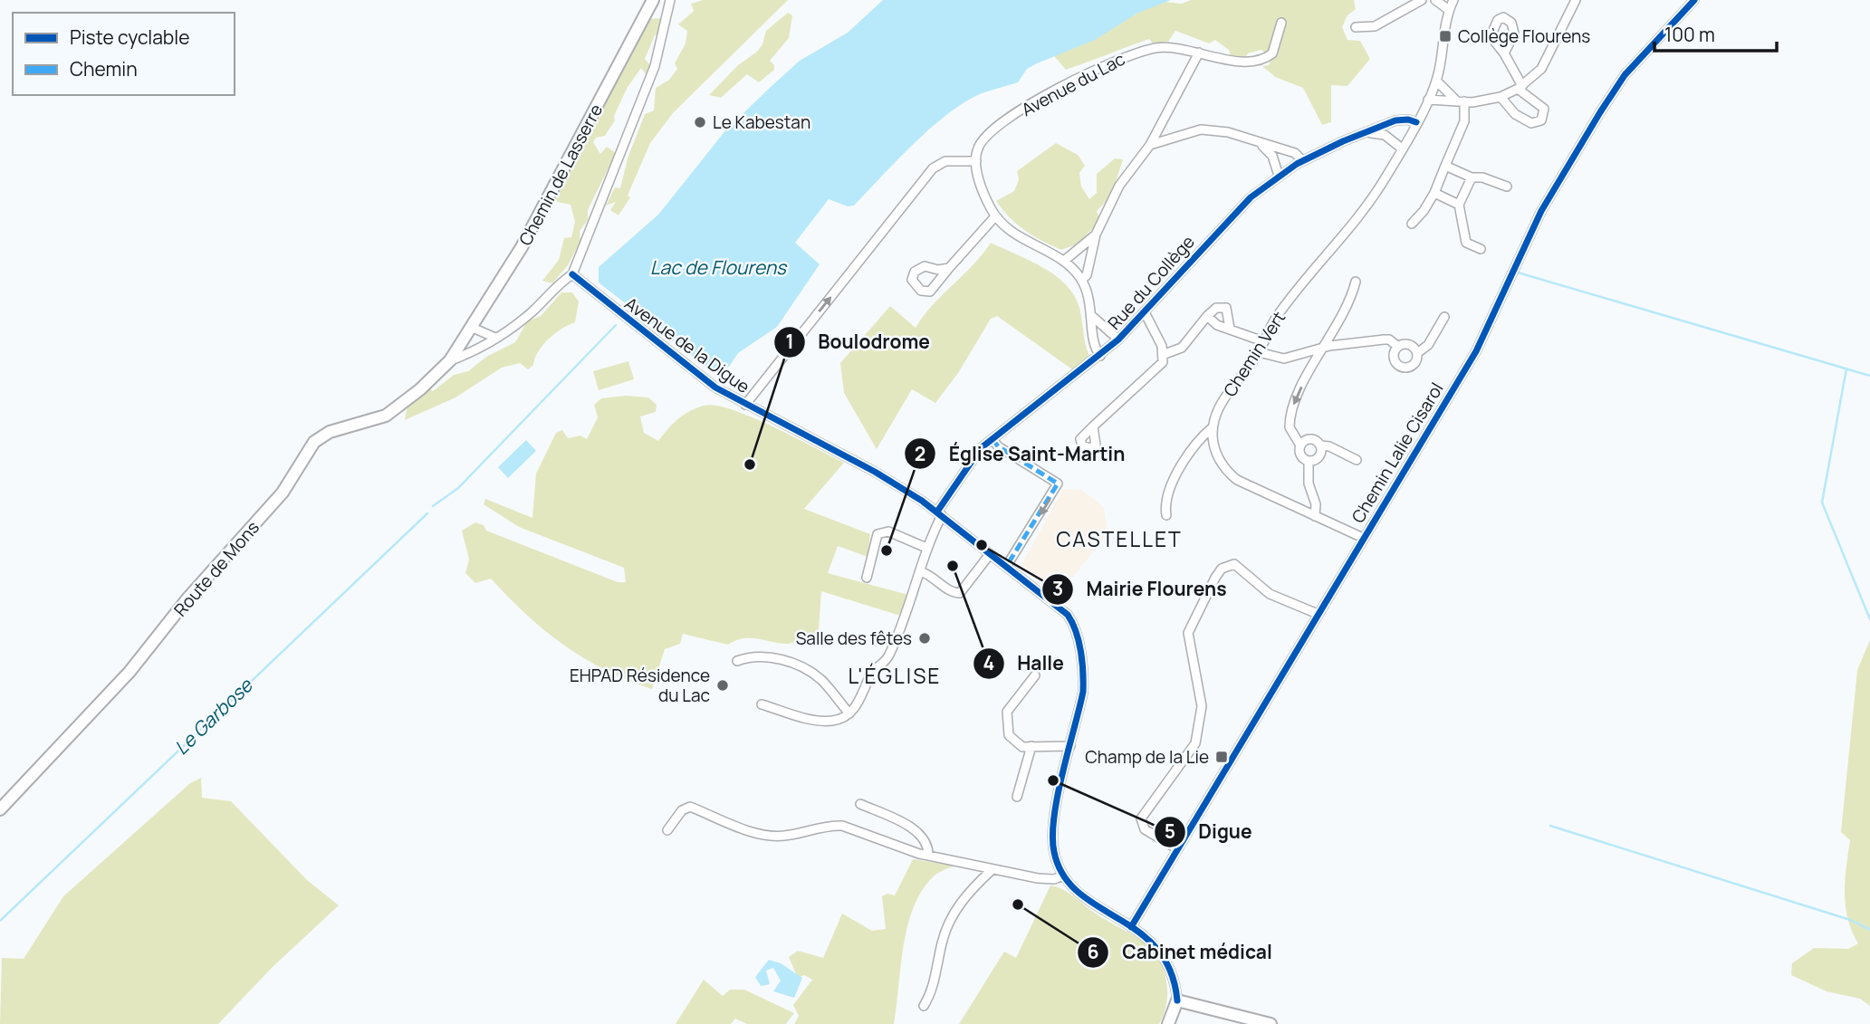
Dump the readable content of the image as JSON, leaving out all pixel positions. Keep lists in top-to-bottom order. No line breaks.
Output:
{"streets":{"street":["Avenue du Lac","Chemin de Lasserre","Rue du Collège","Avenue de la Digue","Chemin Vert","Chemin Lalie Cisarol","Route de Mons"]},"crossings":[["Chemin de Lasserre","Route de Mons"],["Rue du Collège","Avenue de la Digue"],["Rue du Collège","Chemin Vert"],["Avenue de la Digue","Route de Mons"]],"districts":["CASTELLET","L'ÉGLISE"],"water":["Lac de Flourens","Le Garbose"],"places":{"transit":["Collège Flourens","Champ de la Lie"],"other":["Le Kabestan","Boulodrome","Mairie Flourens","Église Saint-Martin","Halle","Salle des fêtes","EHPAD Résidence du Lac","Digue","Cabinet médical"]},"legend":["Piste cyclable","Chemin"],"scale_bar":"100 m"}
